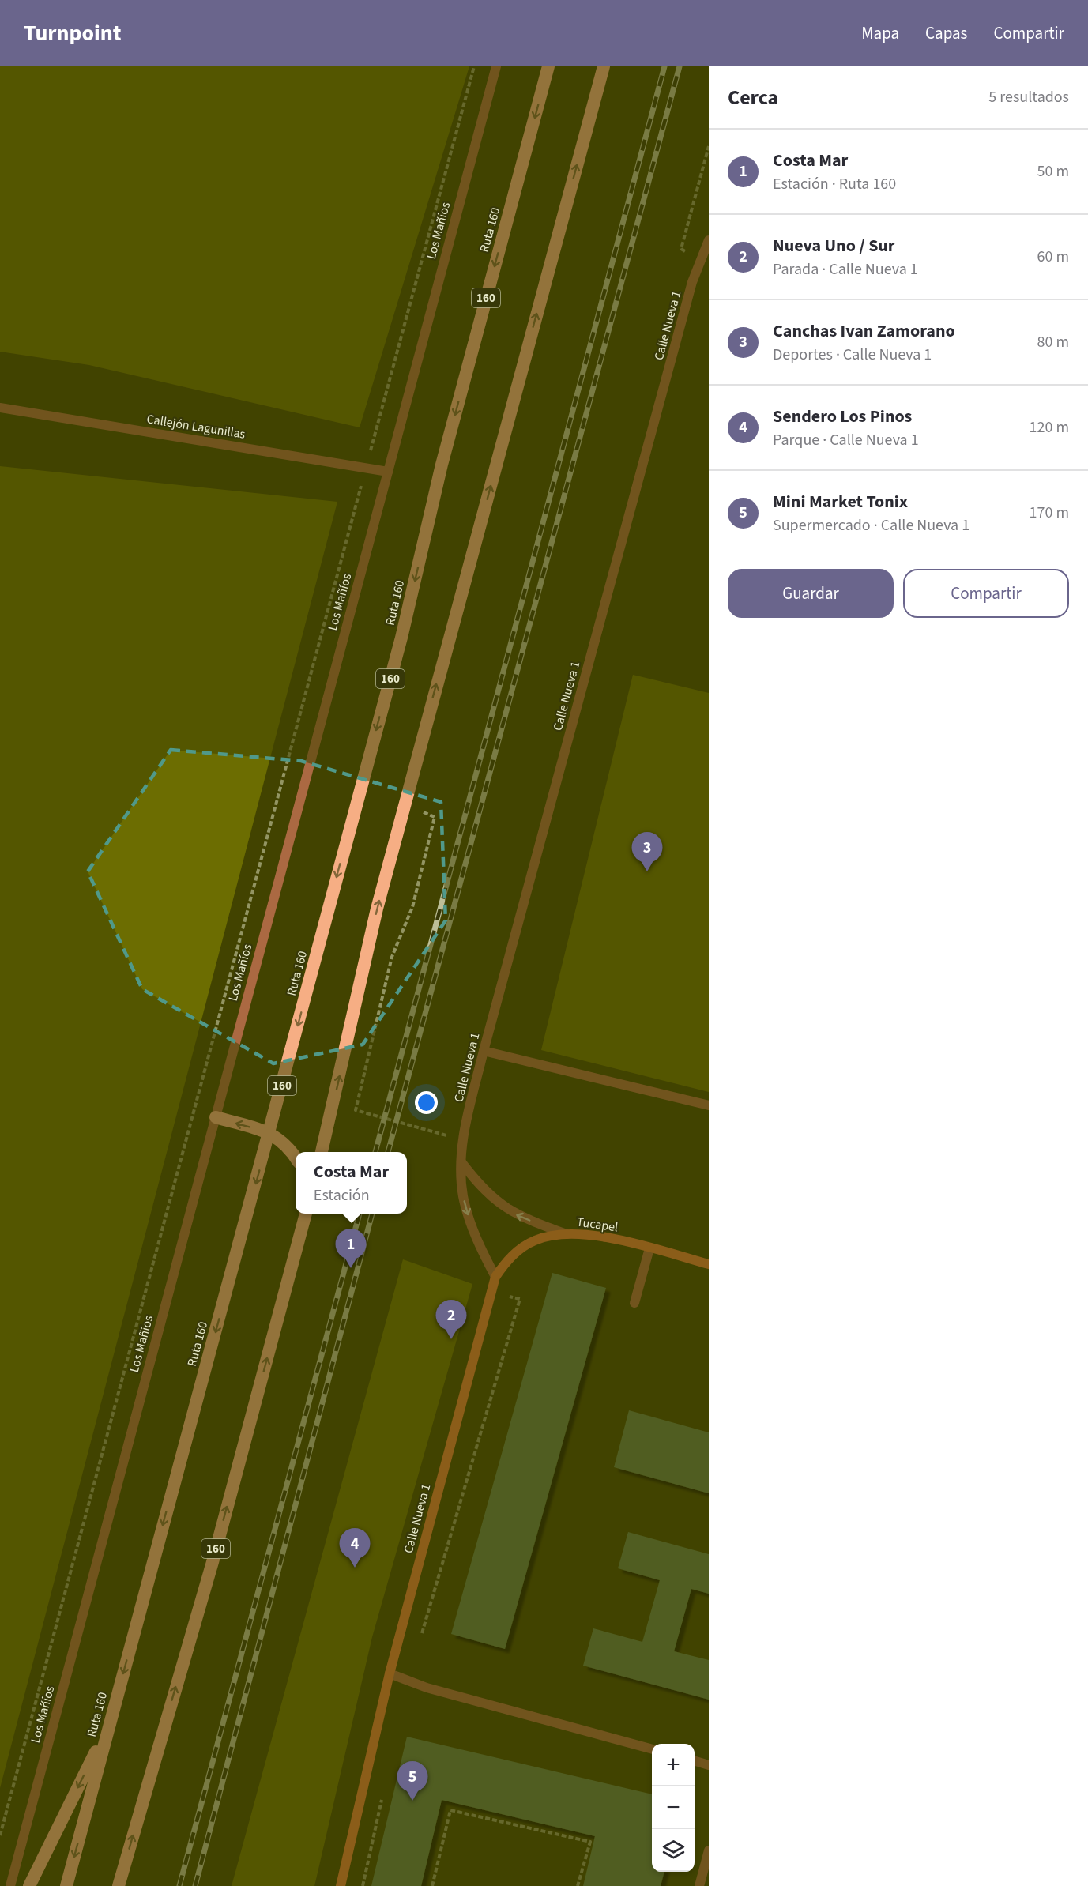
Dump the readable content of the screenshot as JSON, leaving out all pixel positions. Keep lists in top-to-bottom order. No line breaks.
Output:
{"streets":{"highway":["Ruta 160","160"],"main road":["Calle Nueva 1","Tucapel"],"street":["Los Mañíos","Callejón Lagunillas"]},"crossings":[["Los Mañíos","Callejón Lagunillas"],["Calle Nueva 1","Tucapel"]],"page":{"header":"Turnpoint","nav":["Mapa","Capas","Compartir"],"heading":["Cerca","5 resultados"],"list":[{"mark":"1","name":"Costa Mar","note":"Estación · Ruta 160","value":"50 m"},{"mark":"2","name":"Nueva Uno / Sur","note":"Parada · Calle Nueva 1","value":"60 m"},{"mark":"3","name":"Canchas Ivan Zamorano","note":"Deportes · Calle Nueva 1","value":"80 m"},{"mark":"4","name":"Sendero Los Pinos","note":"Parque · Calle Nueva 1","value":"120 m"},{"mark":"5","name":"Mini Market Tonix","note":"Supermercado · Calle Nueva 1","value":"170 m"}],"buttons":["Guardar","Compartir"],"pins":["3","1","2","4","5"],"popup":["Costa Mar","Estación"],"map_buttons":["+","−"]}}
